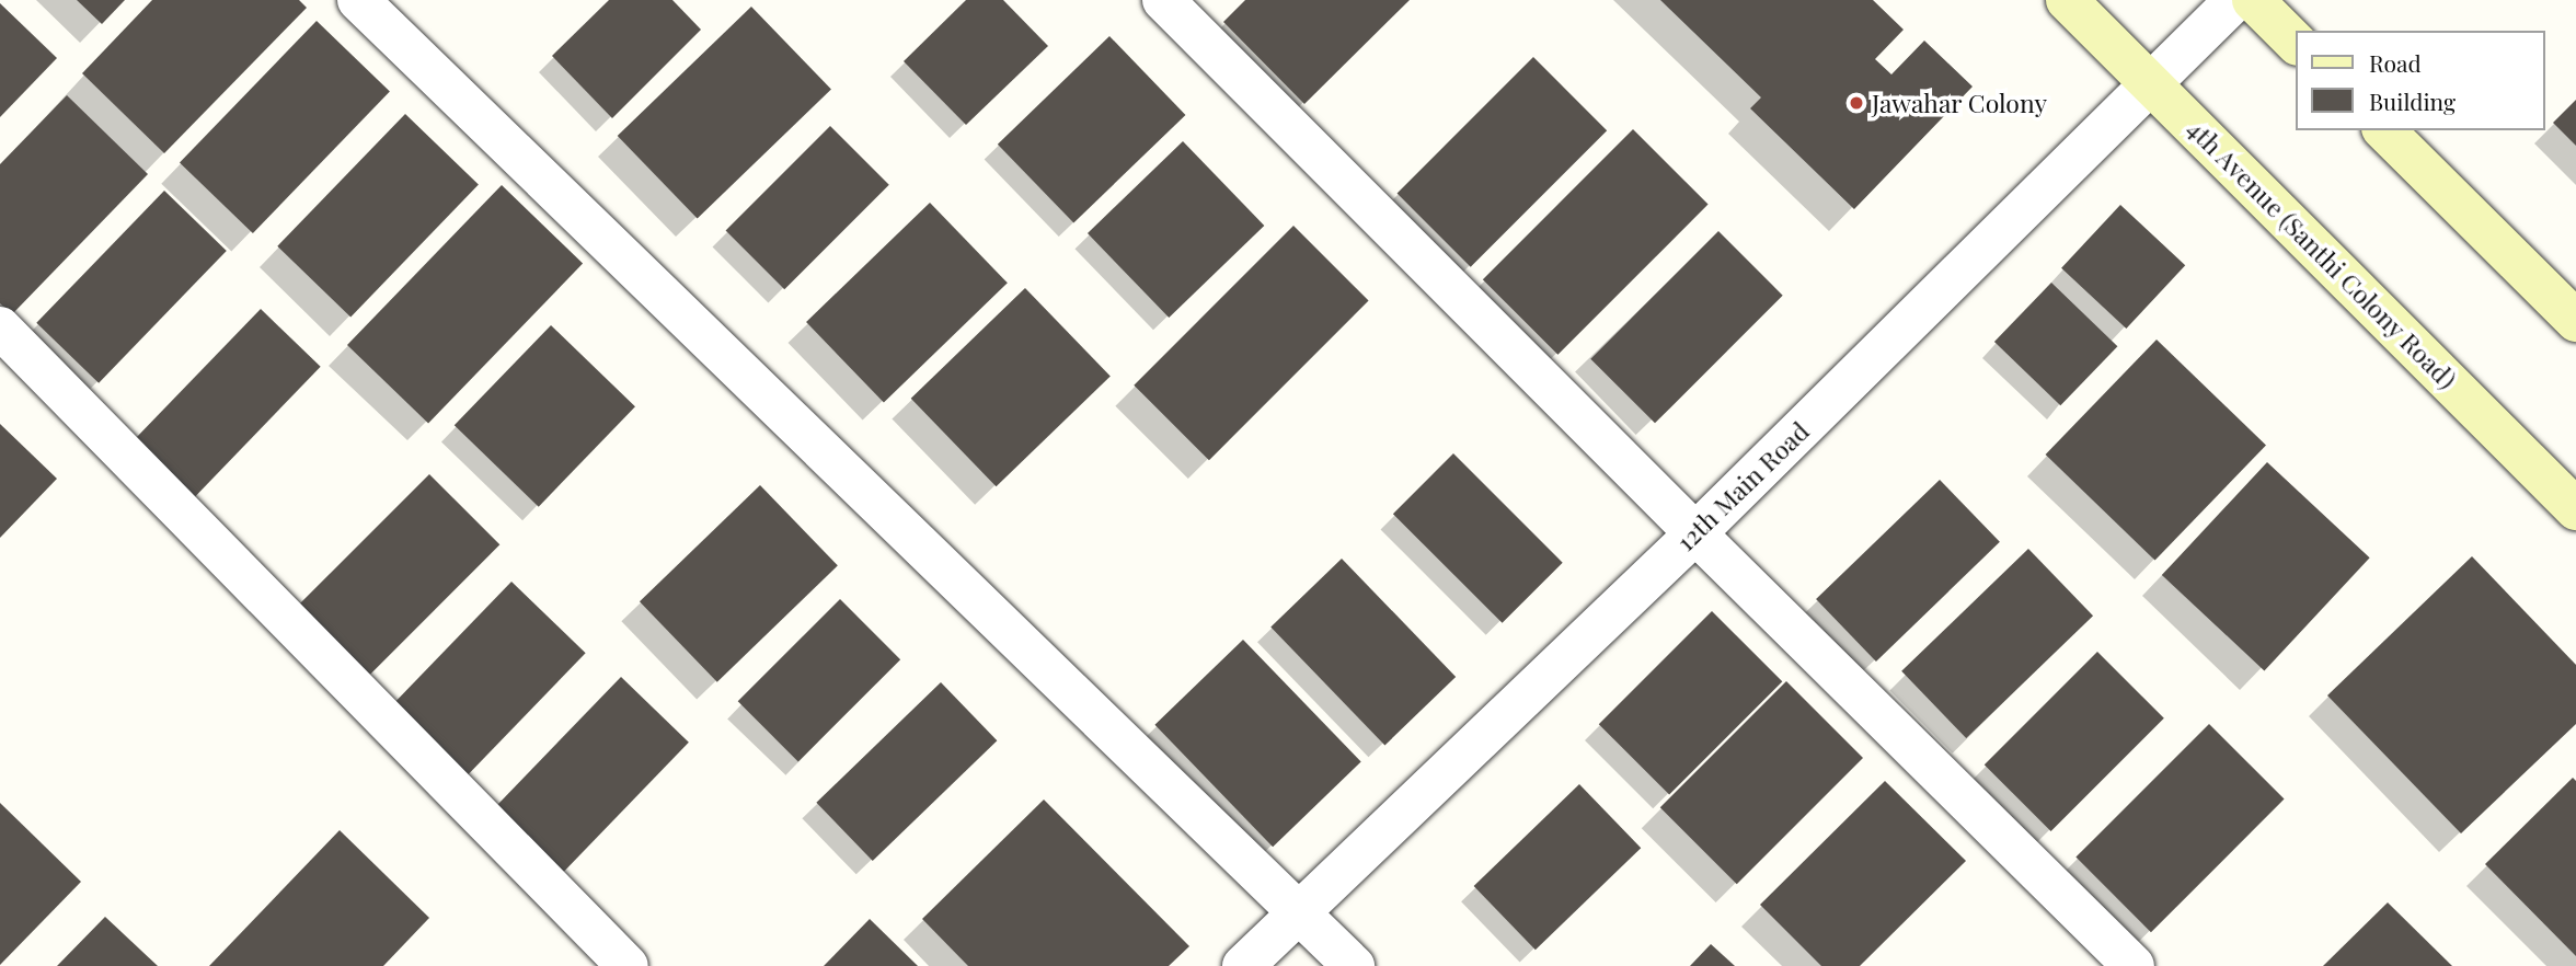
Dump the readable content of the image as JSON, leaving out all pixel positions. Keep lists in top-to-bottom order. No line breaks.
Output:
{"streets":{"street":["4th Avenue (Santhi Colony Road)","12th Main Road"]},"crossings":[["4th Avenue (Santhi Colony Road)","12th Main Road"]],"places":["Jawahar Colony"],"legend":["Road","Building"]}
